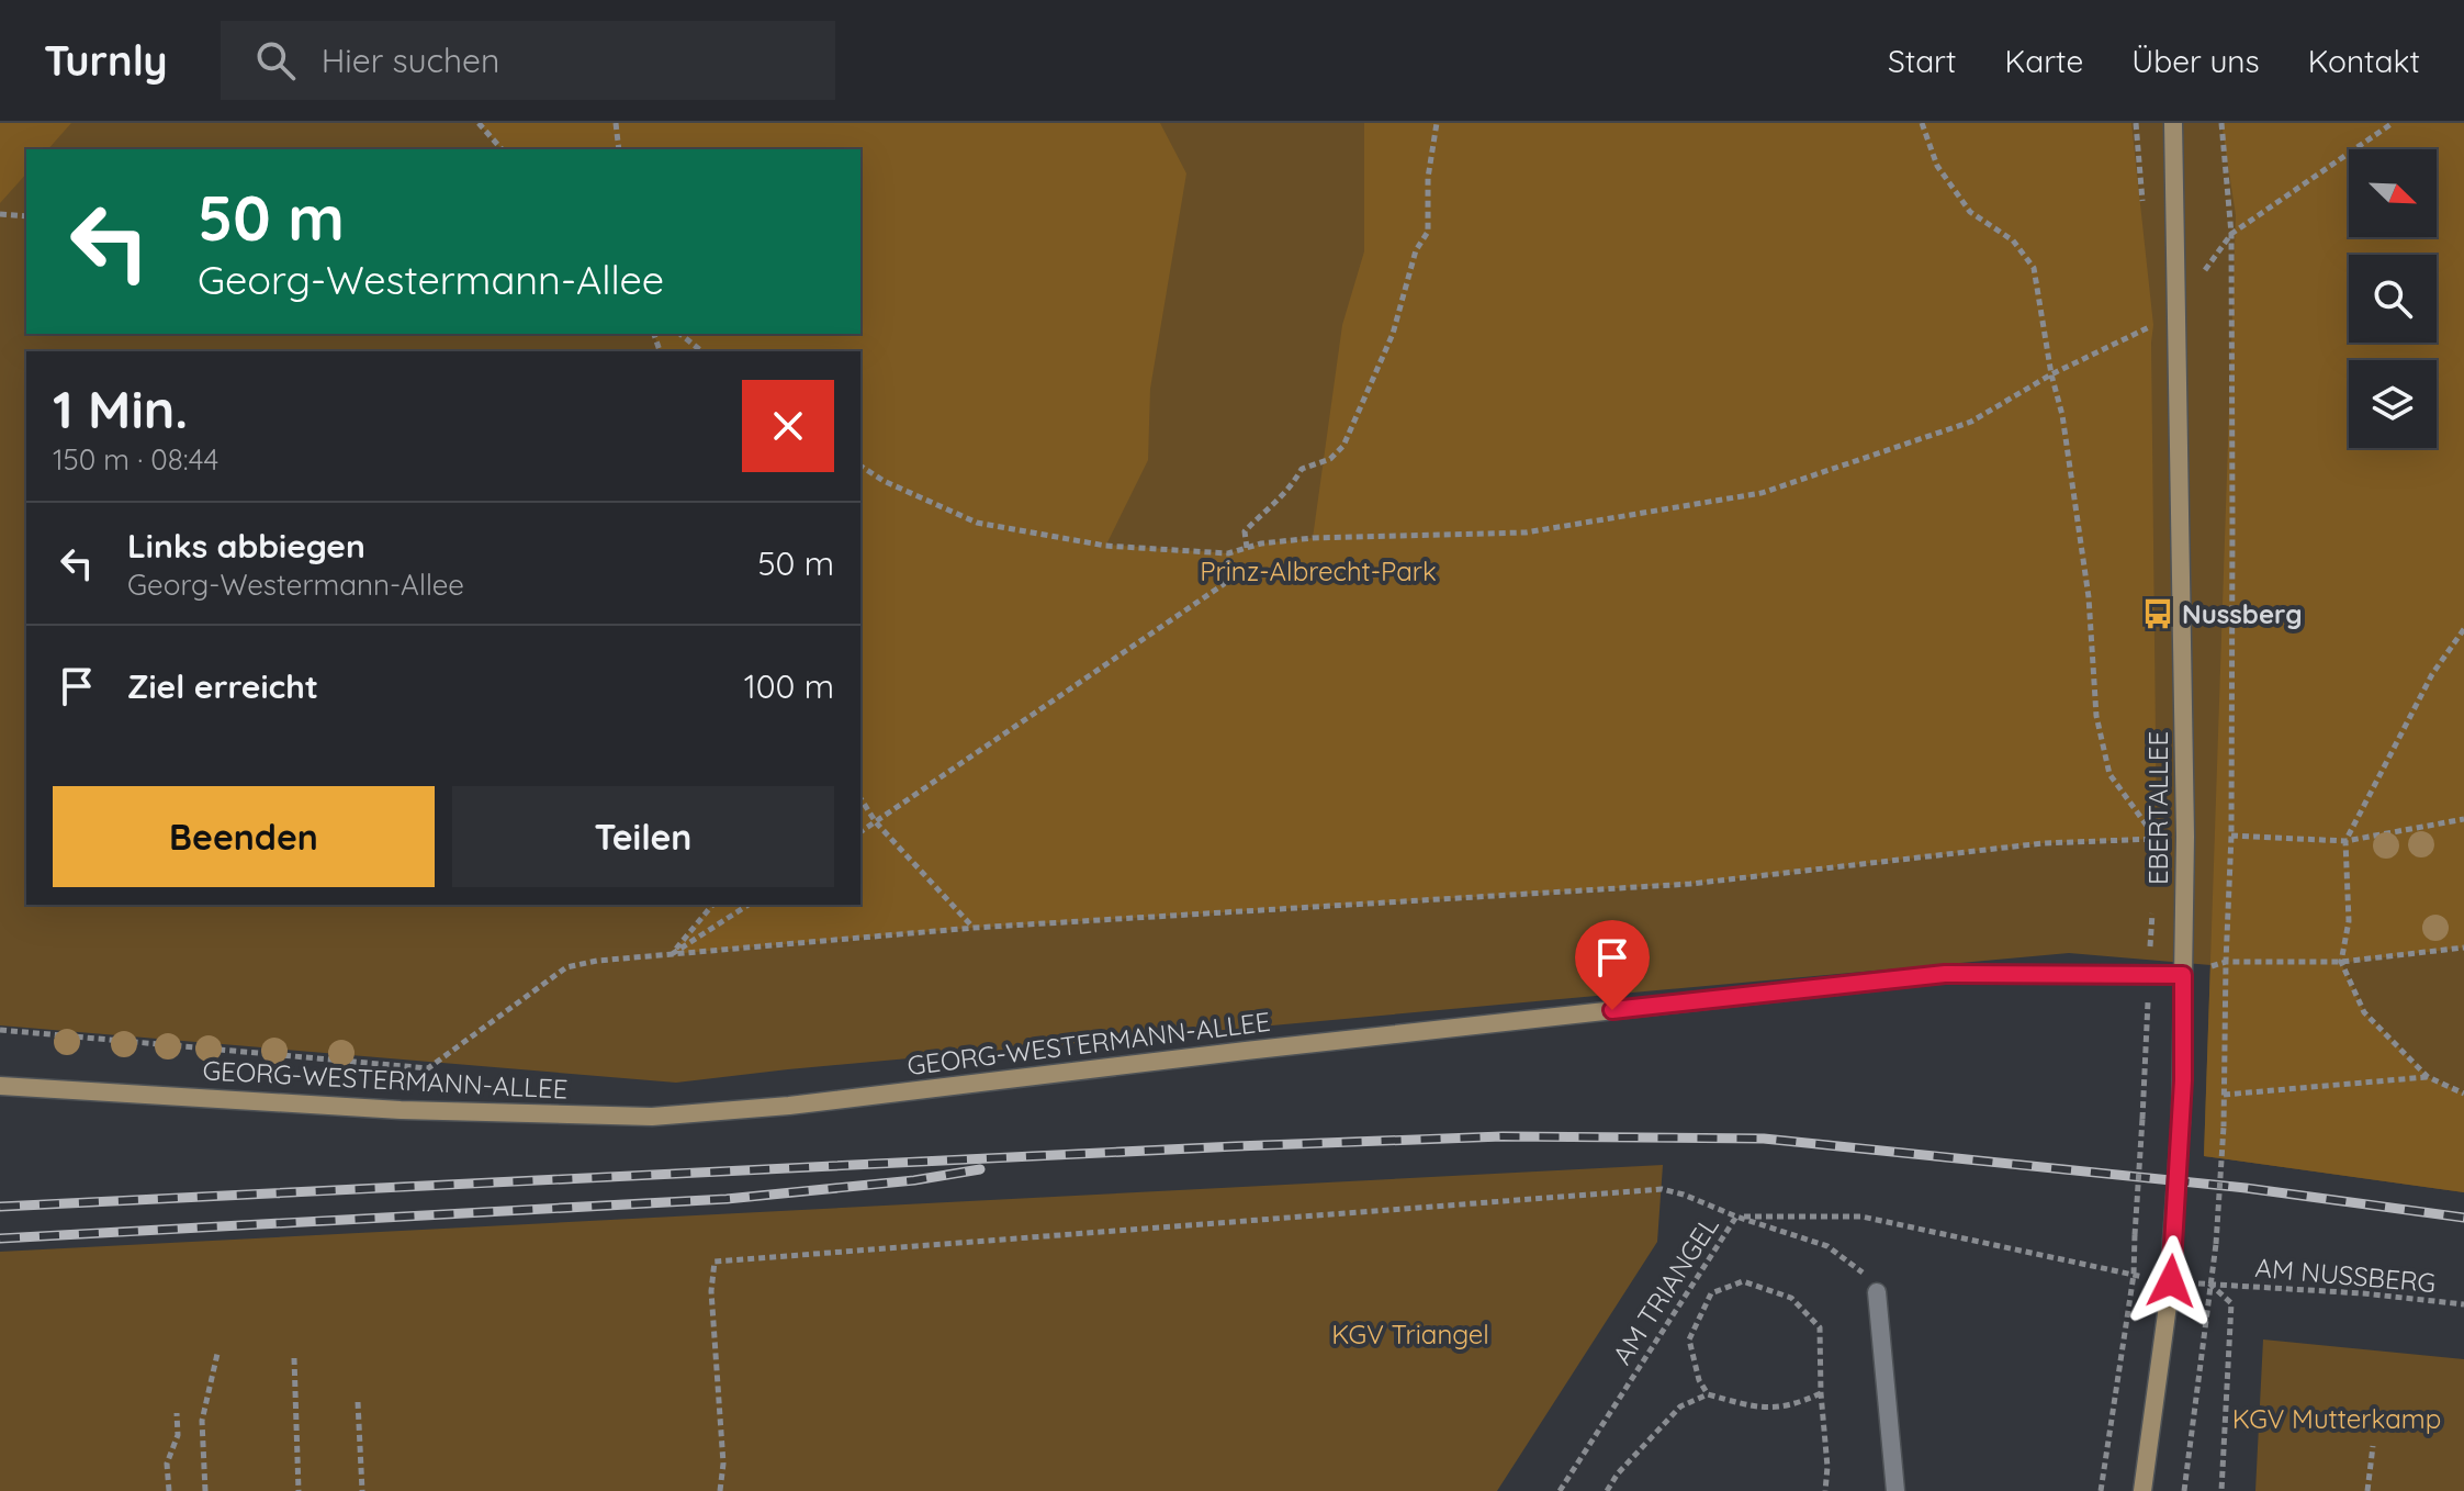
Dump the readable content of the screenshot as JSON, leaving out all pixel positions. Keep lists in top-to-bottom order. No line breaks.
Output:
{"streets":{"street":["EBERTALLEE","GEORG-WESTERMANN-ALLEE"],"path":["AM NUSSBERG","AM TRIANGEL"]},"crossings":[["EBERTALLEE","GEORG-WESTERMANN-ALLEE"],["EBERTALLEE","AM NUSSBERG"],["EBERTALLEE","AM TRIANGEL"],["AM NUSSBERG","AM TRIANGEL"]],"parks":["Prinz-Albrecht-Park","KGV Triangel","KGV Mutterkamp"],"places":{"bus stop":["Nussberg"]},"north":"bottom right","page":{"header":"Turnly","search":"Hier suchen","nav":["Start","Karte","Über uns","Kontakt"],"turn":["50 m","Georg-Westermann-Allee"],"heading":["1 Min.","150 m · 08:44"],"list":[{"name":"Links abbiegen","note":"Georg-Westermann-Allee","value":"50 m"},{"name":"Ziel erreicht","value":"100 m"}],"buttons":["Beenden","Teilen"]}}
